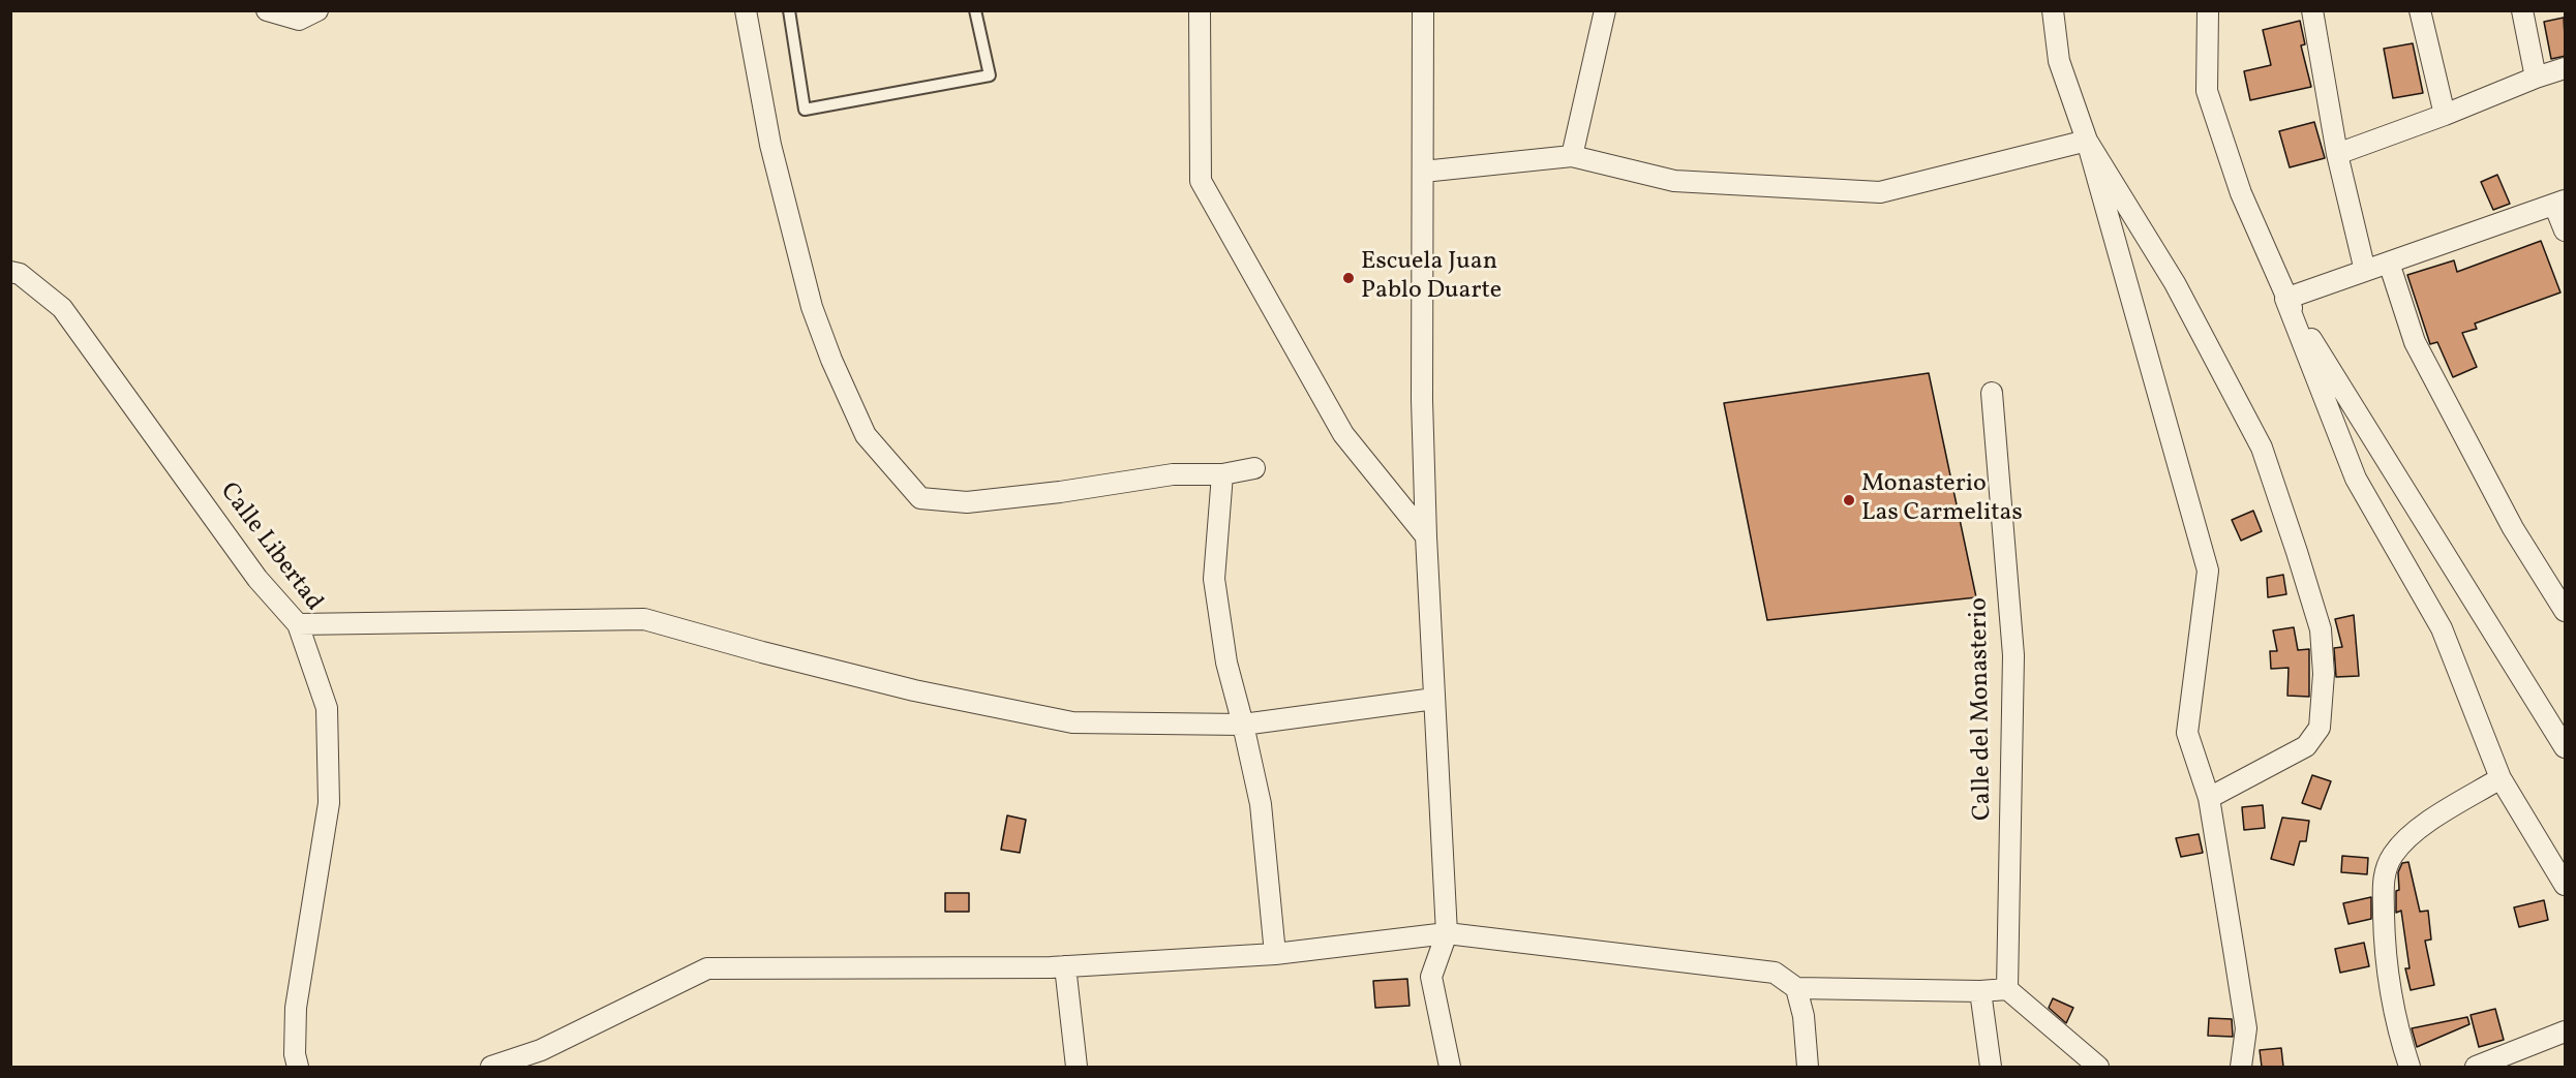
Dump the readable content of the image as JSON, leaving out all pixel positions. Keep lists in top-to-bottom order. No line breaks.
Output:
{"streets":{"street":["Calle Libertad","Calle del Monasterio"]},"places":["Escuela Juan Pablo Duarte","Monasterio Las Carmelitas"]}
